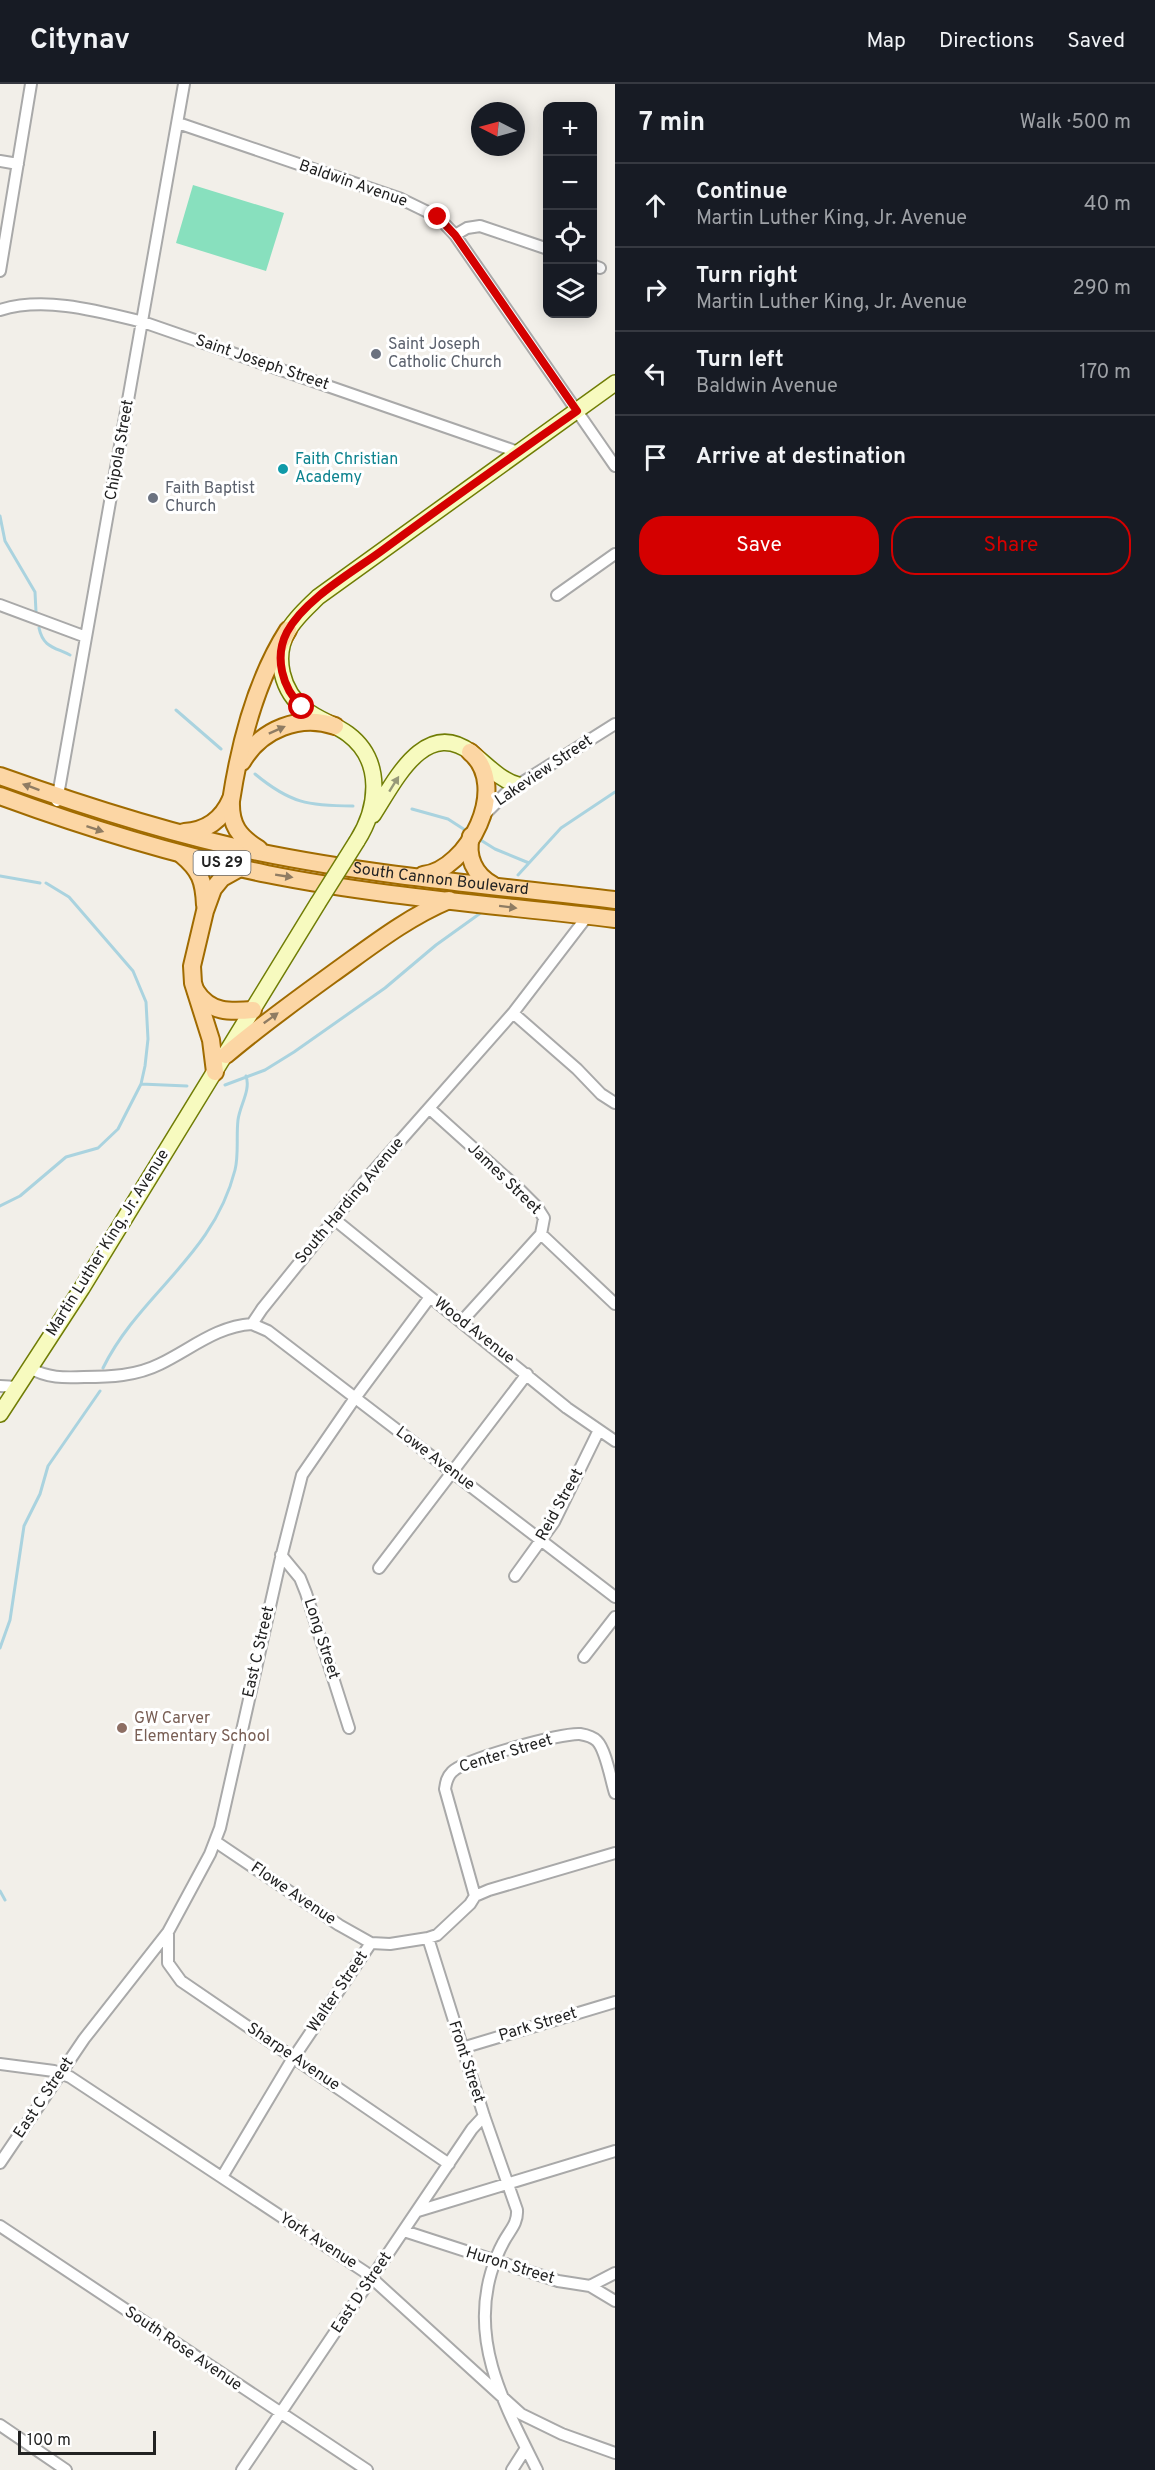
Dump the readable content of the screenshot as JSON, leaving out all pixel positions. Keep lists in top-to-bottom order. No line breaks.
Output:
{"streets":{"main road":["US 29","South Cannon Boulevard","Martin Luther King, Jr. Avenue"],"street":["Baldwin Avenue","Saint Joseph Street","Chipola Street","Lakeview Street","James Street","South Harding Avenue","Wood Avenue","Lowe Avenue","Reid Street","Long Street","East C Street","Center Street","Flowe Avenue","Walter Street","Park Street","Sharpe Avenue","Front Street","York Avenue","Huron Street","East D Street","South Rose Avenue"]},"crossings":[["Baldwin Avenue","Chipola Street"],["Saint Joseph Street","Chipola Street"],["Chipola Street","US 29"],["US 29","South Cannon Boulevard"],["South Cannon Boulevard","South Harding Avenue"],["James Street","South Harding Avenue"],["South Harding Avenue","Wood Avenue"],["South Harding Avenue","Lowe Avenue"],["Wood Avenue","Reid Street"],["Wood Avenue","East C Street"],["Lowe Avenue","Reid Street"],["Lowe Avenue","East C Street"],["Long Street","East C Street"],["East C Street","Flowe Avenue"],["East C Street","Sharpe Avenue"],["East C Street","York Avenue"],["Center Street","Walter Street"],["Flowe Avenue","Walter Street"],["Walter Street","Sharpe Avenue"],["Walter Street","Front Street"],["Walter Street","York Avenue"],["Park Street","Front Street"],["Sharpe Avenue","East D Street"],["Front Street","York Avenue"],["Front Street","Huron Street"],["Front Street","East D Street"],["York Avenue","East D Street"],["Huron Street","East D Street"],["East D Street","South Rose Avenue"]],"places":["Saint Joseph Catholic Church","Faith Christian Academy","Faith Baptist Church","GW Carver Elementary School"],"scale_bar":"100 m","north":"left","page":{"header":"Citynav","nav":["Map","Directions","Saved"],"heading":["7 min","Walk · 500 m"],"map_buttons":["+","−"],"list":[["Continue","Martin Luther King, Jr. Avenue","40 m"],["Turn right","Martin Luther King, Jr. Avenue","290 m"],["Turn left","Baldwin Avenue","170 m"],"Arrive at destination"],"buttons":["Save","Share"],"scale":"100 m"}}
